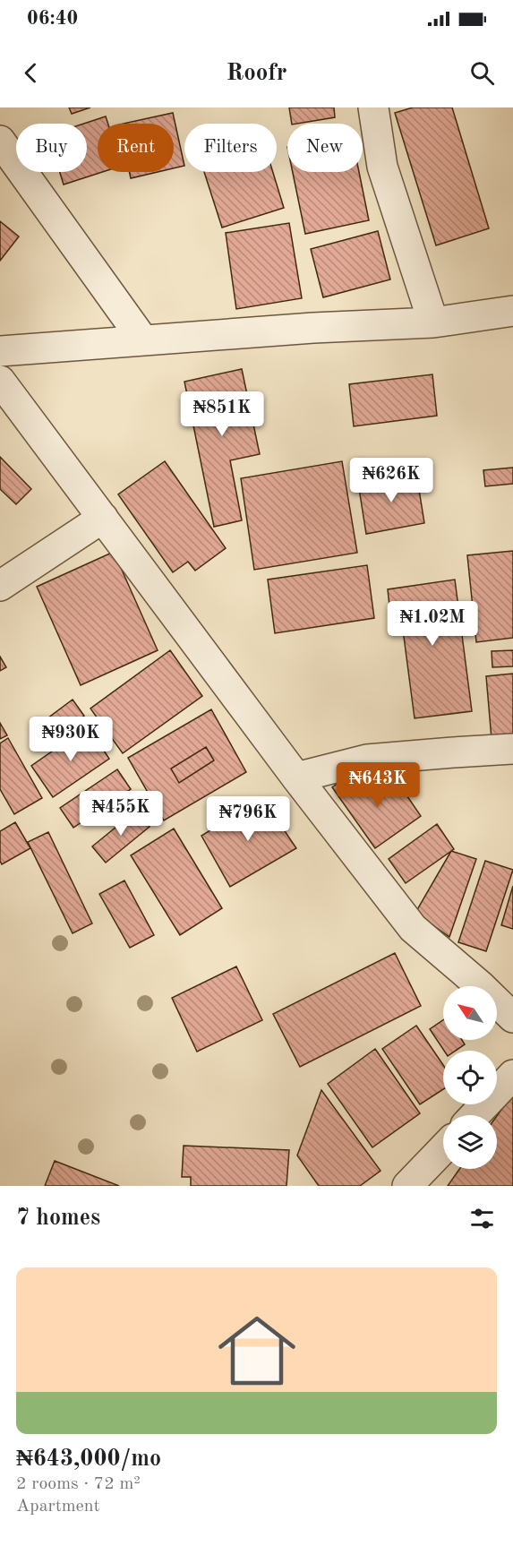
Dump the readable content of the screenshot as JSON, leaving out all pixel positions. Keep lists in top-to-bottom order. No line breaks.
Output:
{"north":"top left","page":{"status":"06:40","header":"Roofr","chip":["Buy","Rent","Filters","New"],"price":["₦851K","₦626K","₦1.02M","₦930K","₦643K","₦455K","₦796K"],"heading":"7 homes","list":[{"name":"₦643,000/mo","note":"2 rooms · 72 m² · Apartment"}]}}
